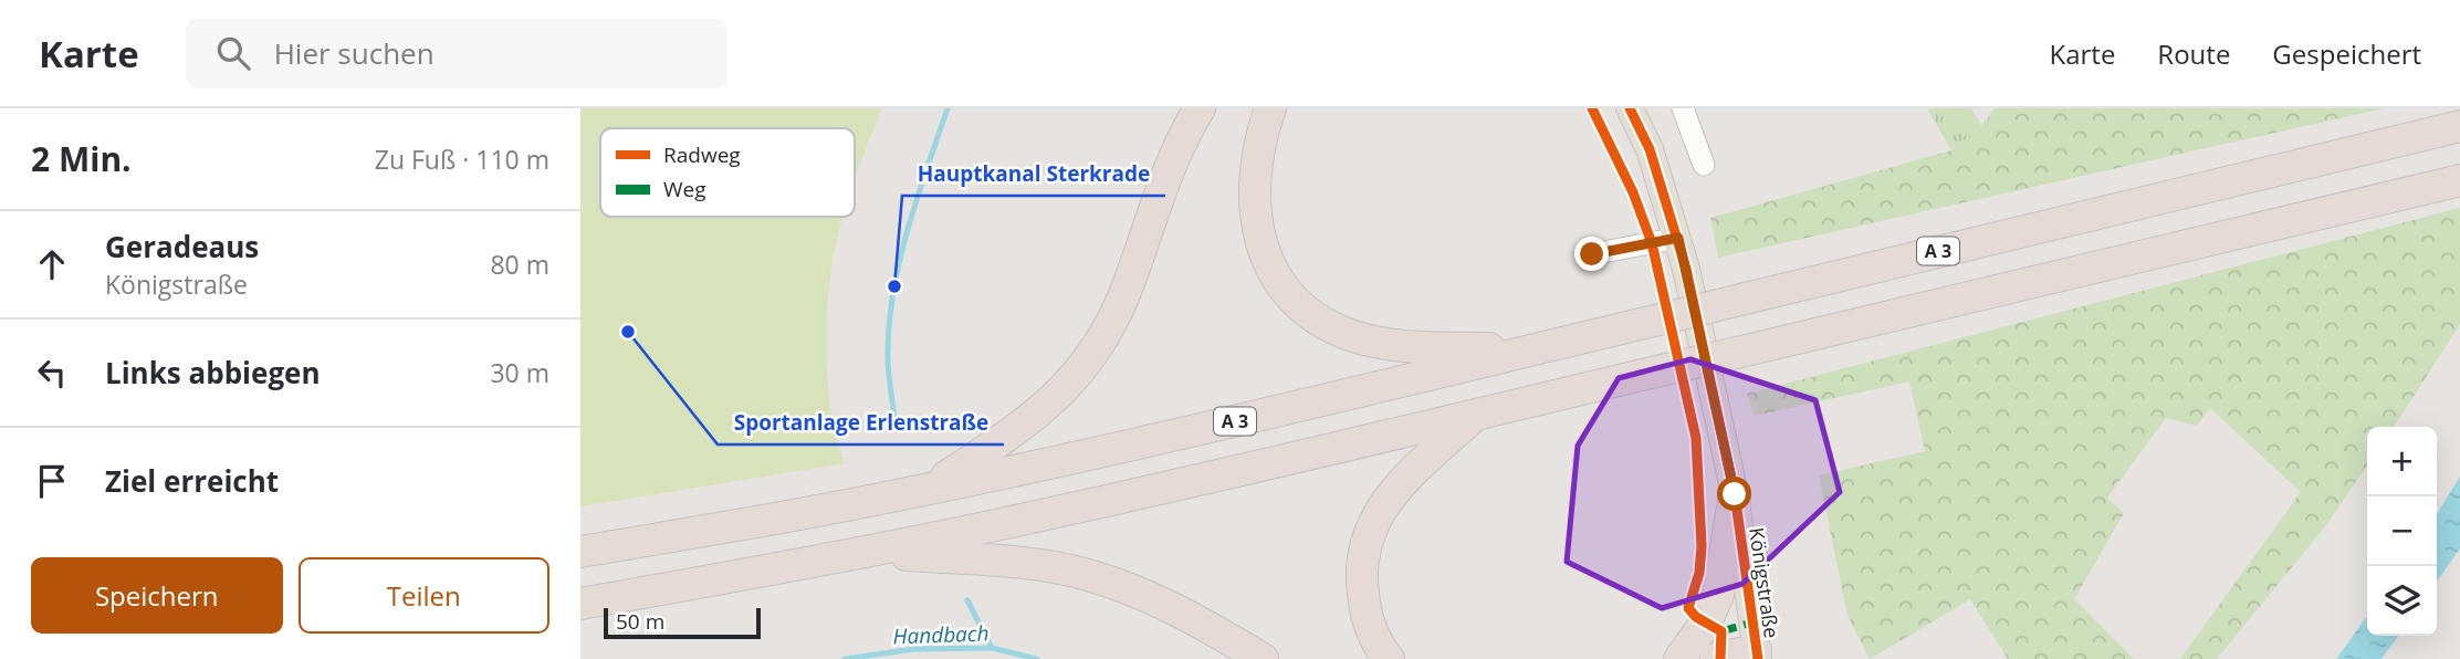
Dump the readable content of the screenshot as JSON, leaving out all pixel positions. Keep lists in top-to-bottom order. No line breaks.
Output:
{"streets":{"highway":["A 3"],"main road":["Königstraße"]},"water":["Handbach"],"places":["Hauptkanal Sterkrade","Sportanlage Erlenstraße"],"legend":["Radweg","Weg"],"scale_bar":"50 m","page":{"header":"Karte","search":"Hier suchen","nav":["Karte","Route","Gespeichert"],"heading":["2 Min.","Zu Fuß · 110 m"],"list":[["Geradeaus","Königstraße","80 m"],["Links abbiegen","30 m"],"Ziel erreicht"],"map_buttons":["+","−"],"buttons":["Speichern","Teilen"],"scale":"50 m"}}
